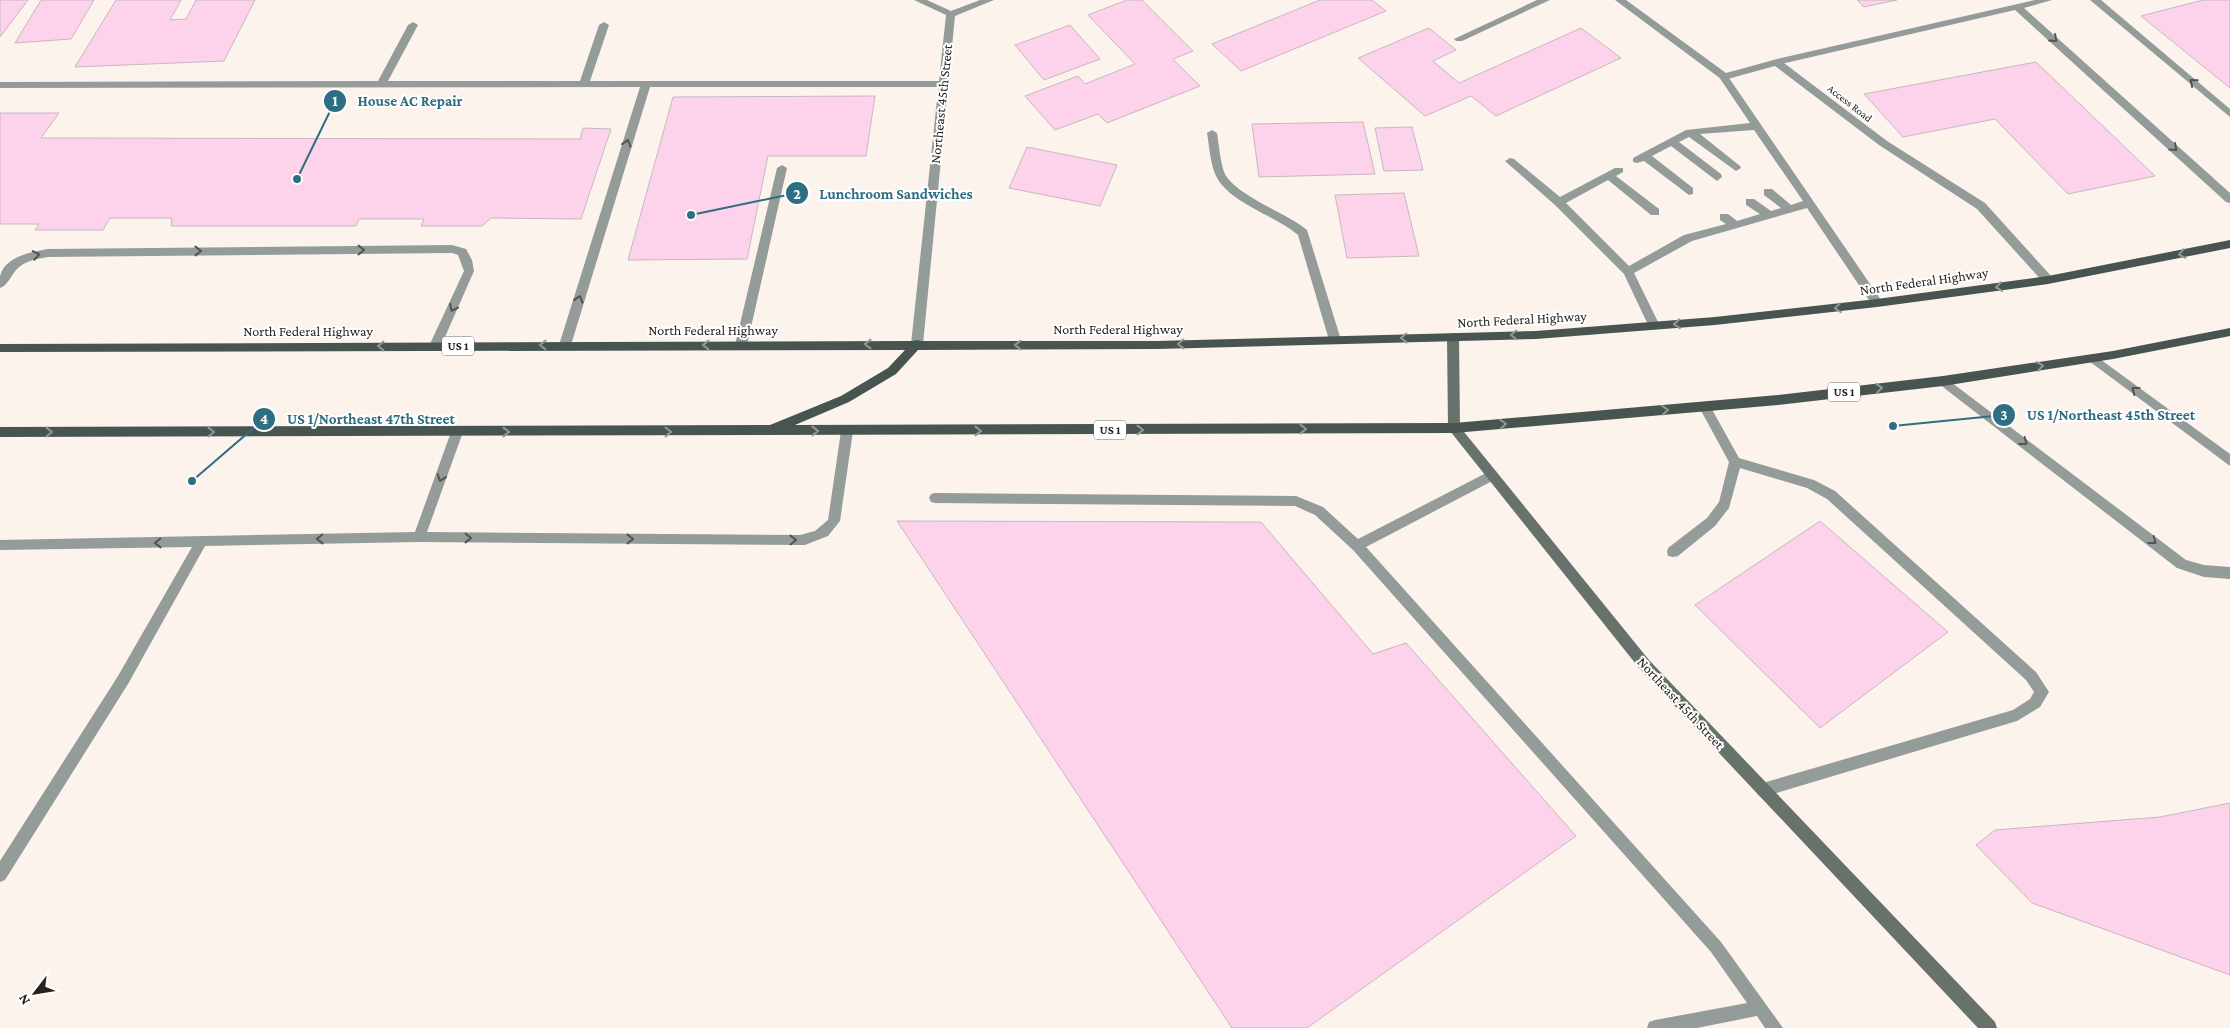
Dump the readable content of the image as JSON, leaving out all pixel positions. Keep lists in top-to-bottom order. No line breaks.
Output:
{"streets":{"main road":["North Federal Highway","US 1"],"street":["Access Road","Northeast 45th Street"]},"crossings":[["Access Road","North Federal Highway"],["Northeast 45th Street","North Federal Highway"],["Northeast 45th Street","US 1"]],"places":["House AC Repair","Lunchroom Sandwiches","US 1/Northeast 45th Street","US 1/Northeast 47th Street"],"north":"bottom left"}
